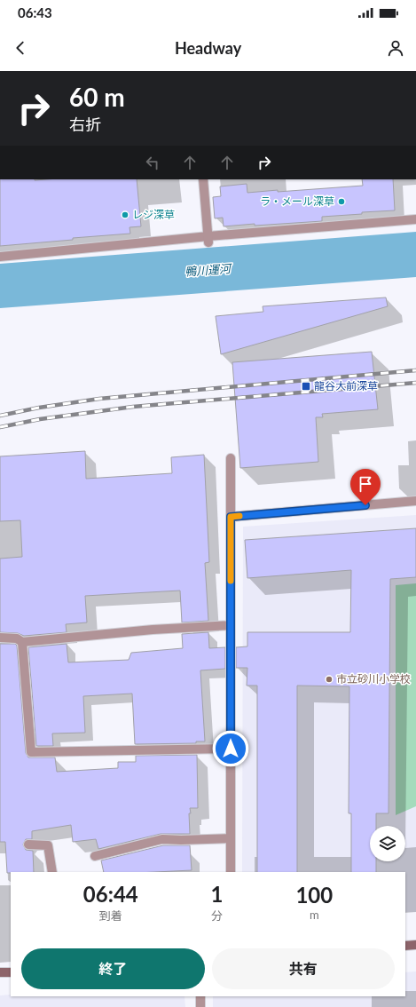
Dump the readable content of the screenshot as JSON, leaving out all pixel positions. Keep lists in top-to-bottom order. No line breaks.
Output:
{"water":["鴨川運河"],"places":{"other":["ラ・メール深草","レジ深草","市立砂川小学校"],"transit":["龍谷大前深草"]},"page":{"status":"06:43","header":"Headway","turn":["60 m","右折"],"eta":["06:44","到着","1","分","100","m"],"buttons":["終了","共有"]}}
